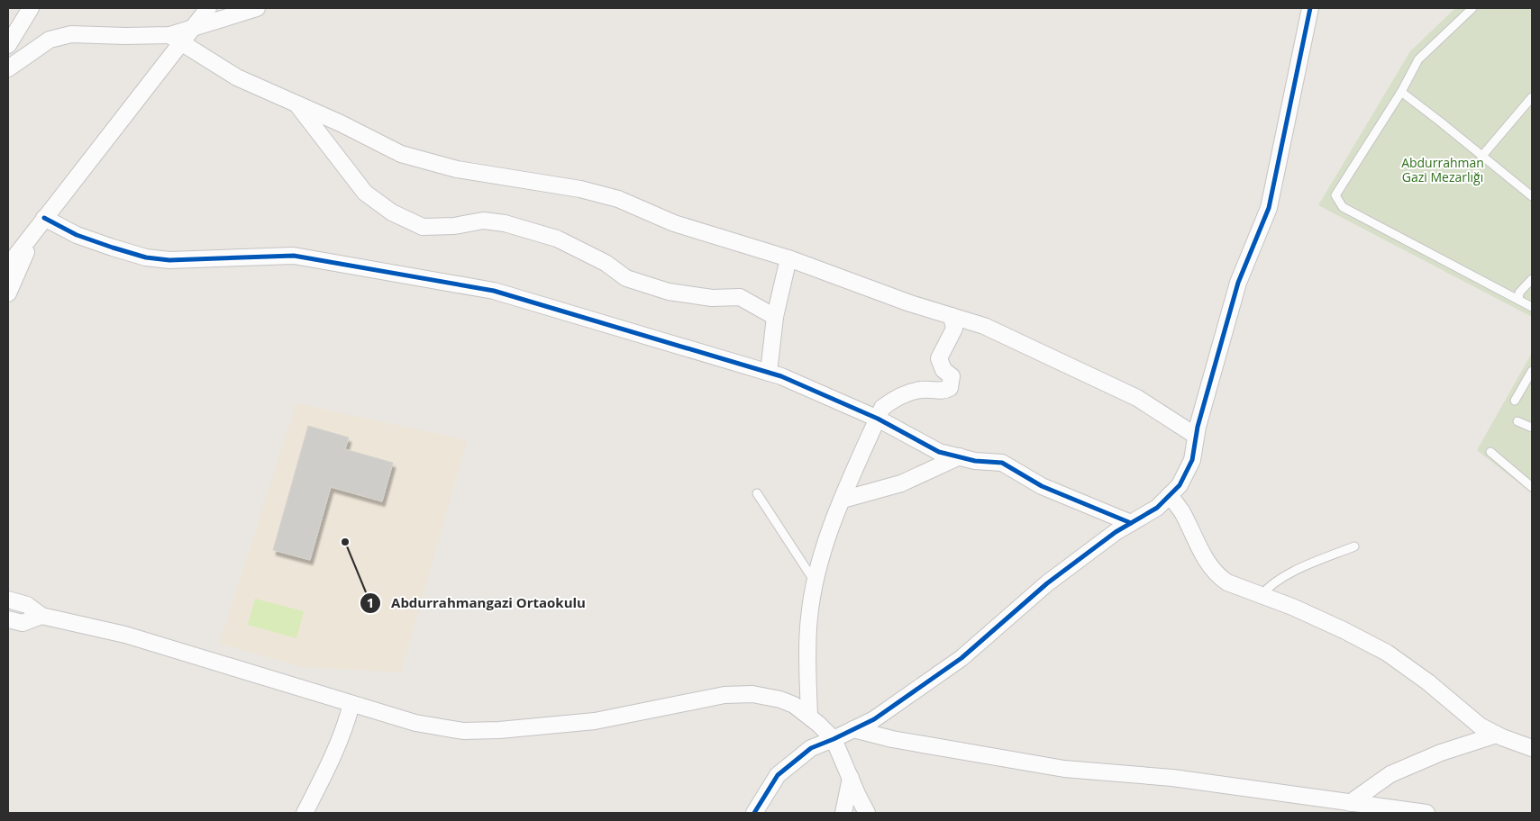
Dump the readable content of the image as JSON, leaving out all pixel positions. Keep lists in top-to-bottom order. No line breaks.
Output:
{"parks":["Abdurrahman Gazi Mezarlığı"],"places":["Abdurrahmangazi Ortaokulu"]}
